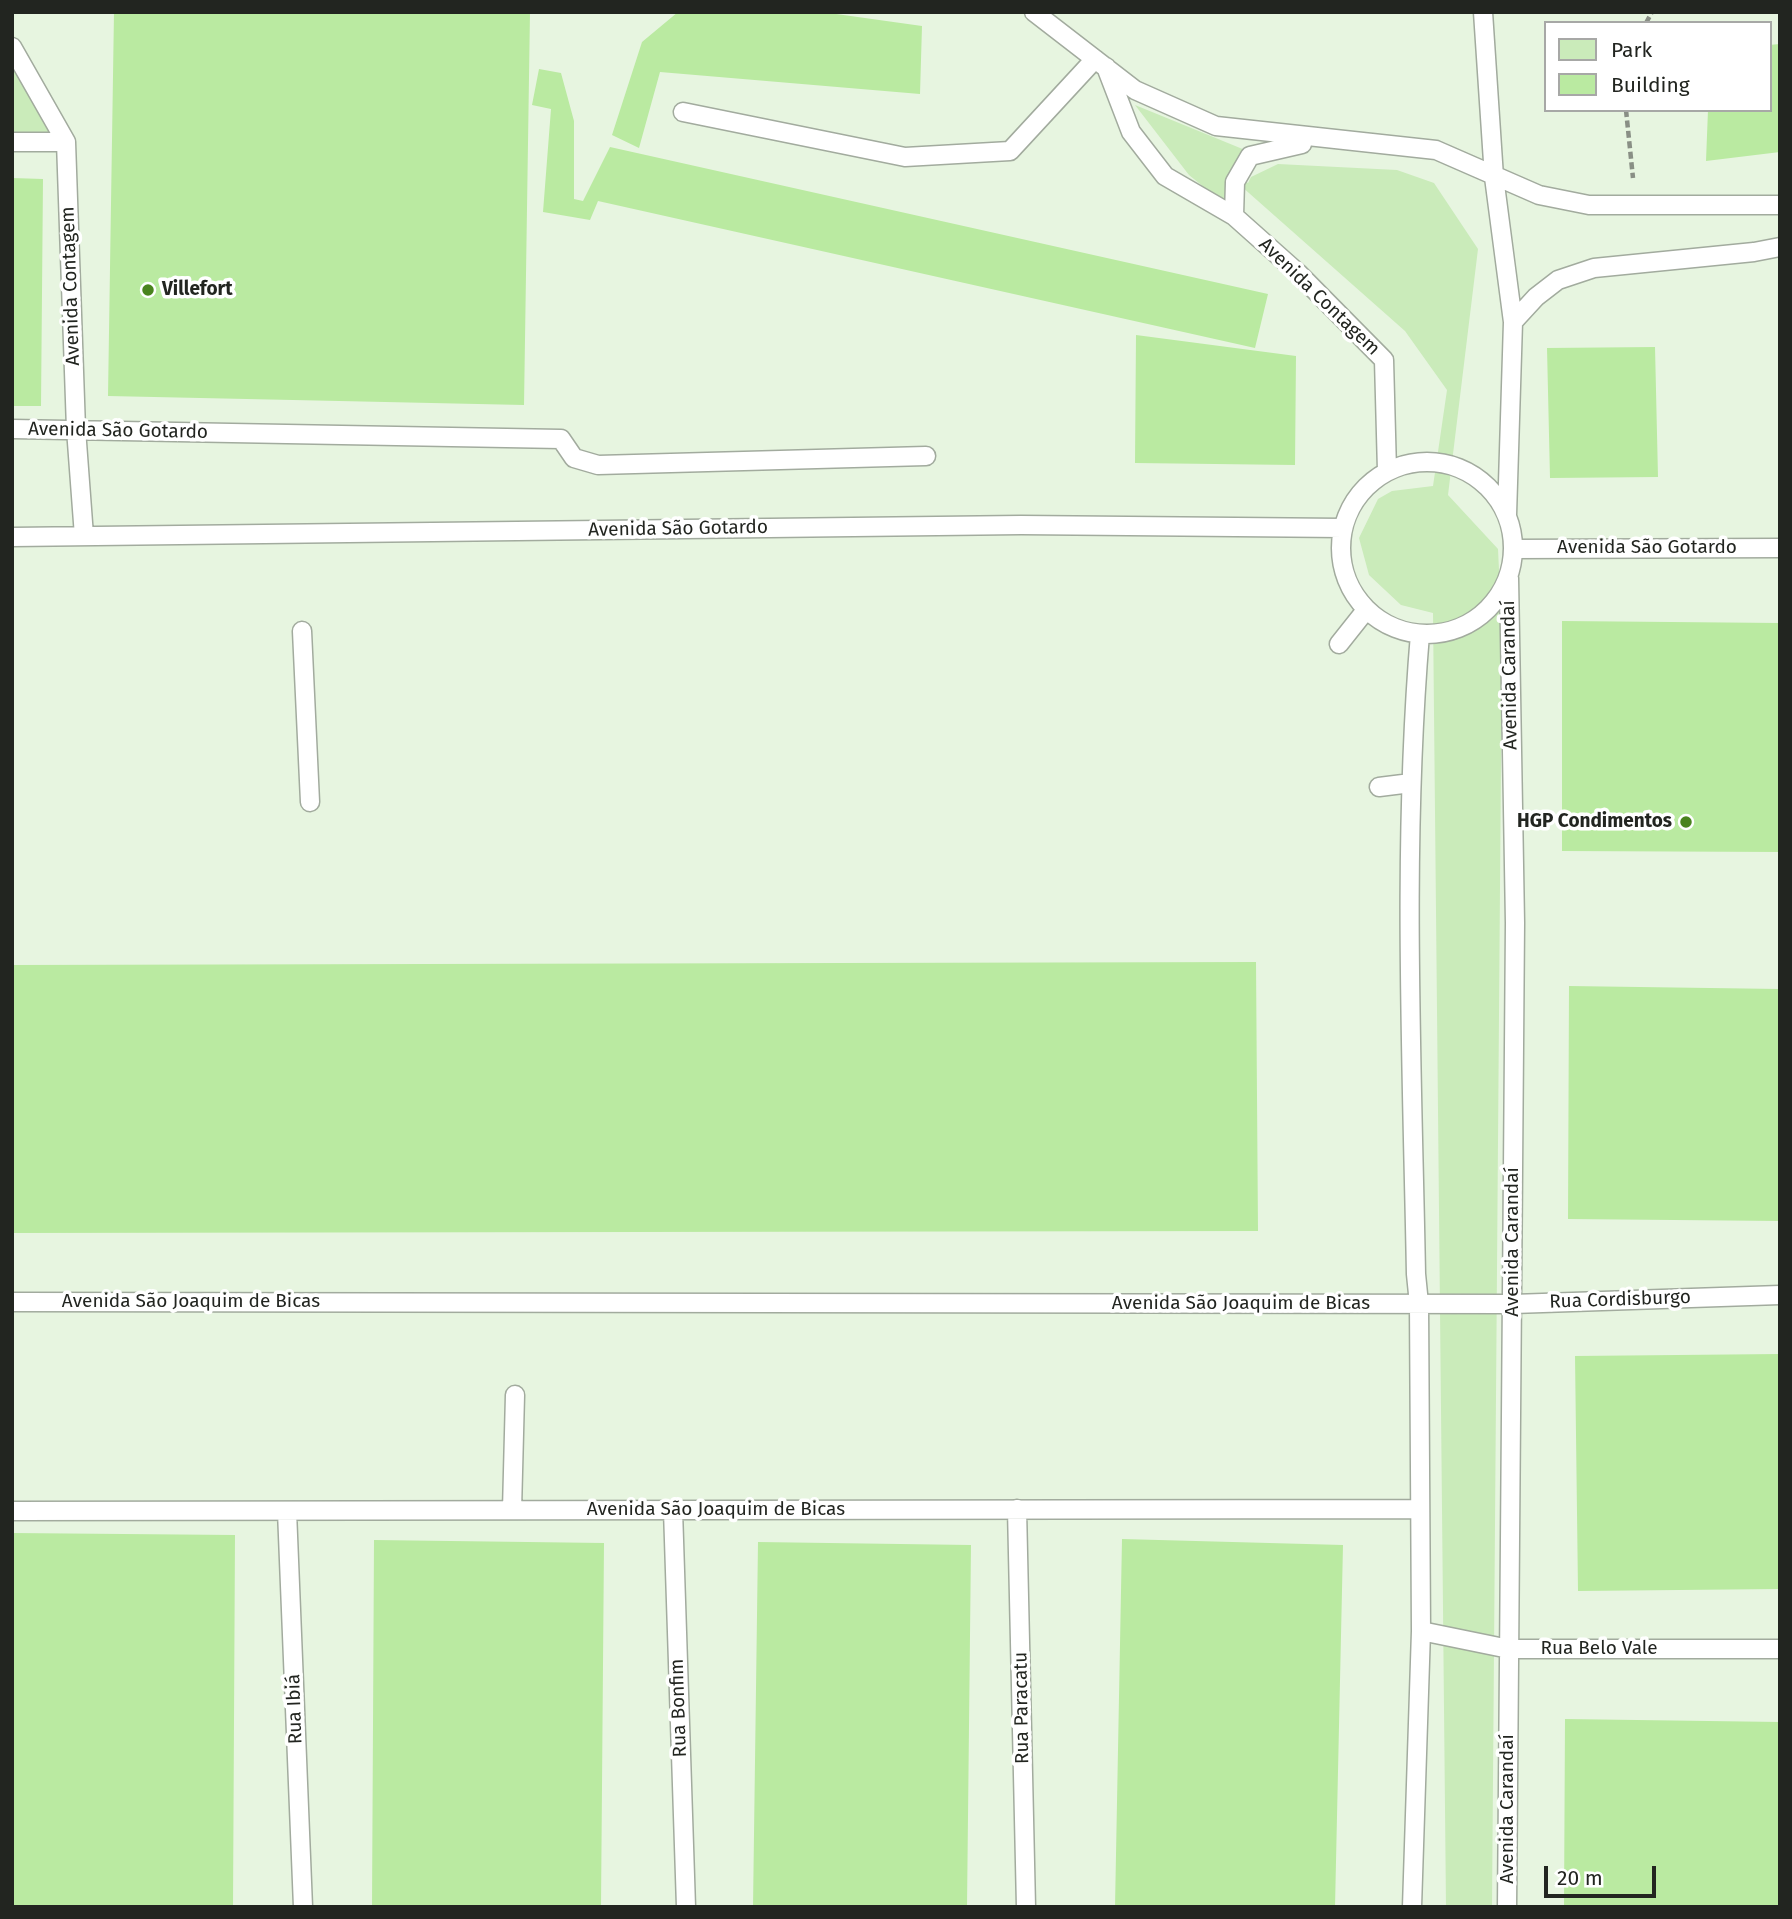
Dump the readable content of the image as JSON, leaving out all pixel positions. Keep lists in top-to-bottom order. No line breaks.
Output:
{"streets":{"lane":["Avenida Contagem","Avenida São Gotardo","Avenida Carandaí","Rua Cordisburgo","Avenida São Joaquim de Bicas","Rua Belo Vale","Rua Bonfim","Rua Paracatu","Rua Ibiá"]},"crossings":[["Avenida Contagem","Avenida São Gotardo"],["Avenida Contagem","Avenida Carandaí"],["Avenida São Gotardo","Avenida Carandaí"],["Avenida Carandaí","Rua Cordisburgo"],["Avenida Carandaí","Rua Belo Vale"],["Rua Cordisburgo","Avenida São Joaquim de Bicas"],["Avenida São Joaquim de Bicas","Rua Bonfim"],["Avenida São Joaquim de Bicas","Rua Paracatu"],["Avenida São Joaquim de Bicas","Rua Ibiá"]],"places":["Villefort","HGP Condimentos"],"legend":["Park","Building"],"scale_bar":"20 m"}
